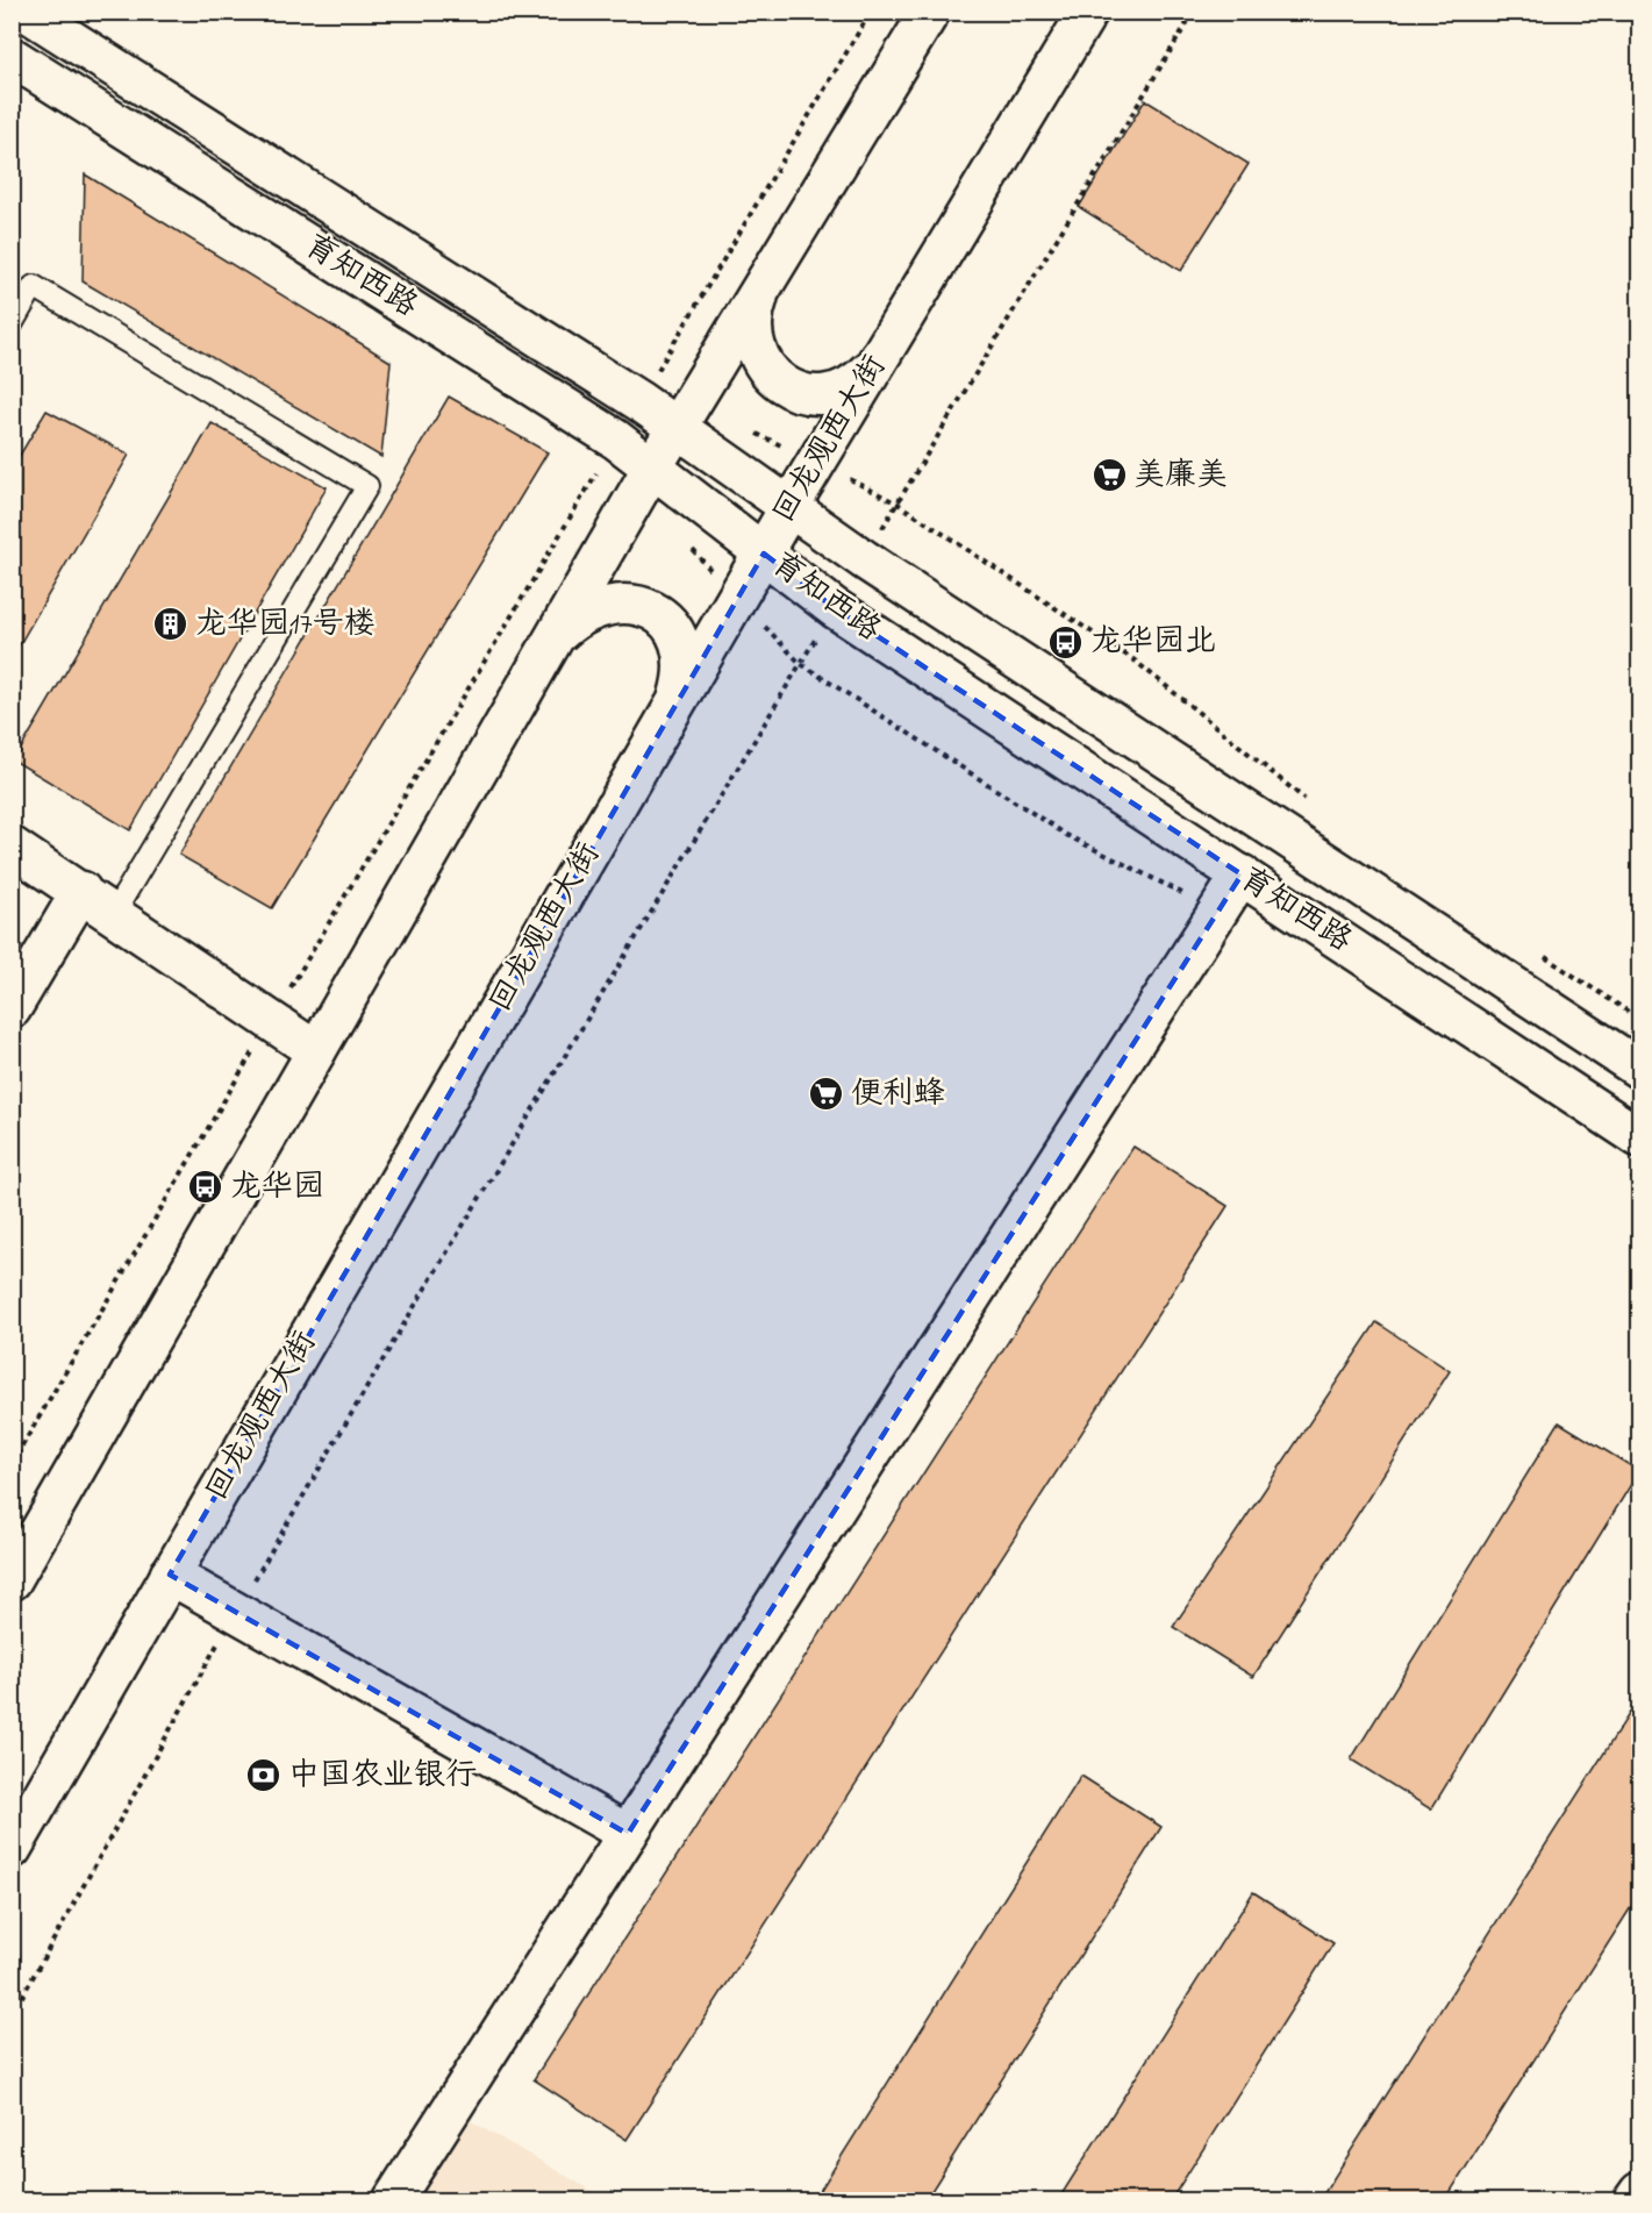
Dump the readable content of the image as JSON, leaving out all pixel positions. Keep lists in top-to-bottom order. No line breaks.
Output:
{"streets":{"street":["育知西路","回龙观西大街"]},"crossings":[["育知西路","回龙观西大街"]],"places":{"supermarket":["美廉美","便利蜂"],"building":["龙华园17号楼"],"bus stop":["龙华园北","龙华园"],"bank":["中国农业银行"]}}
